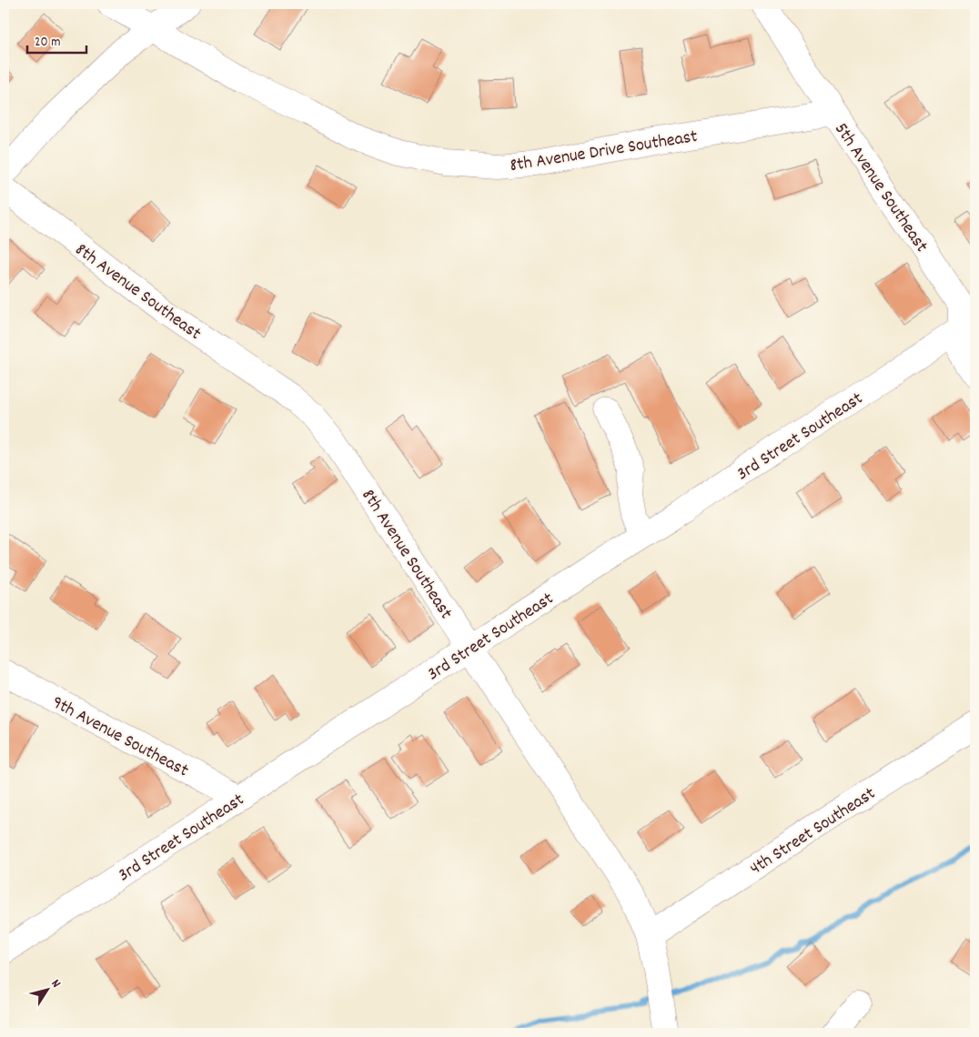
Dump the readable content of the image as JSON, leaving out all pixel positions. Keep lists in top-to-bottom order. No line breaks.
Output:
{"streets":{"street":["8th Avenue Drive Southeast","5th Avenue Southeast","8th Avenue Southeast","3rd Street Southeast","9th Avenue Southeast","4th Street Southeast"]},"crossings":[["8th Avenue Drive Southeast","5th Avenue Southeast"],["5th Avenue Southeast","3rd Street Southeast"],["8th Avenue Southeast","3rd Street Southeast"],["8th Avenue Southeast","4th Street Southeast"],["3rd Street Southeast","9th Avenue Southeast"]],"scale_bar":"20 m","north":"top right"}
